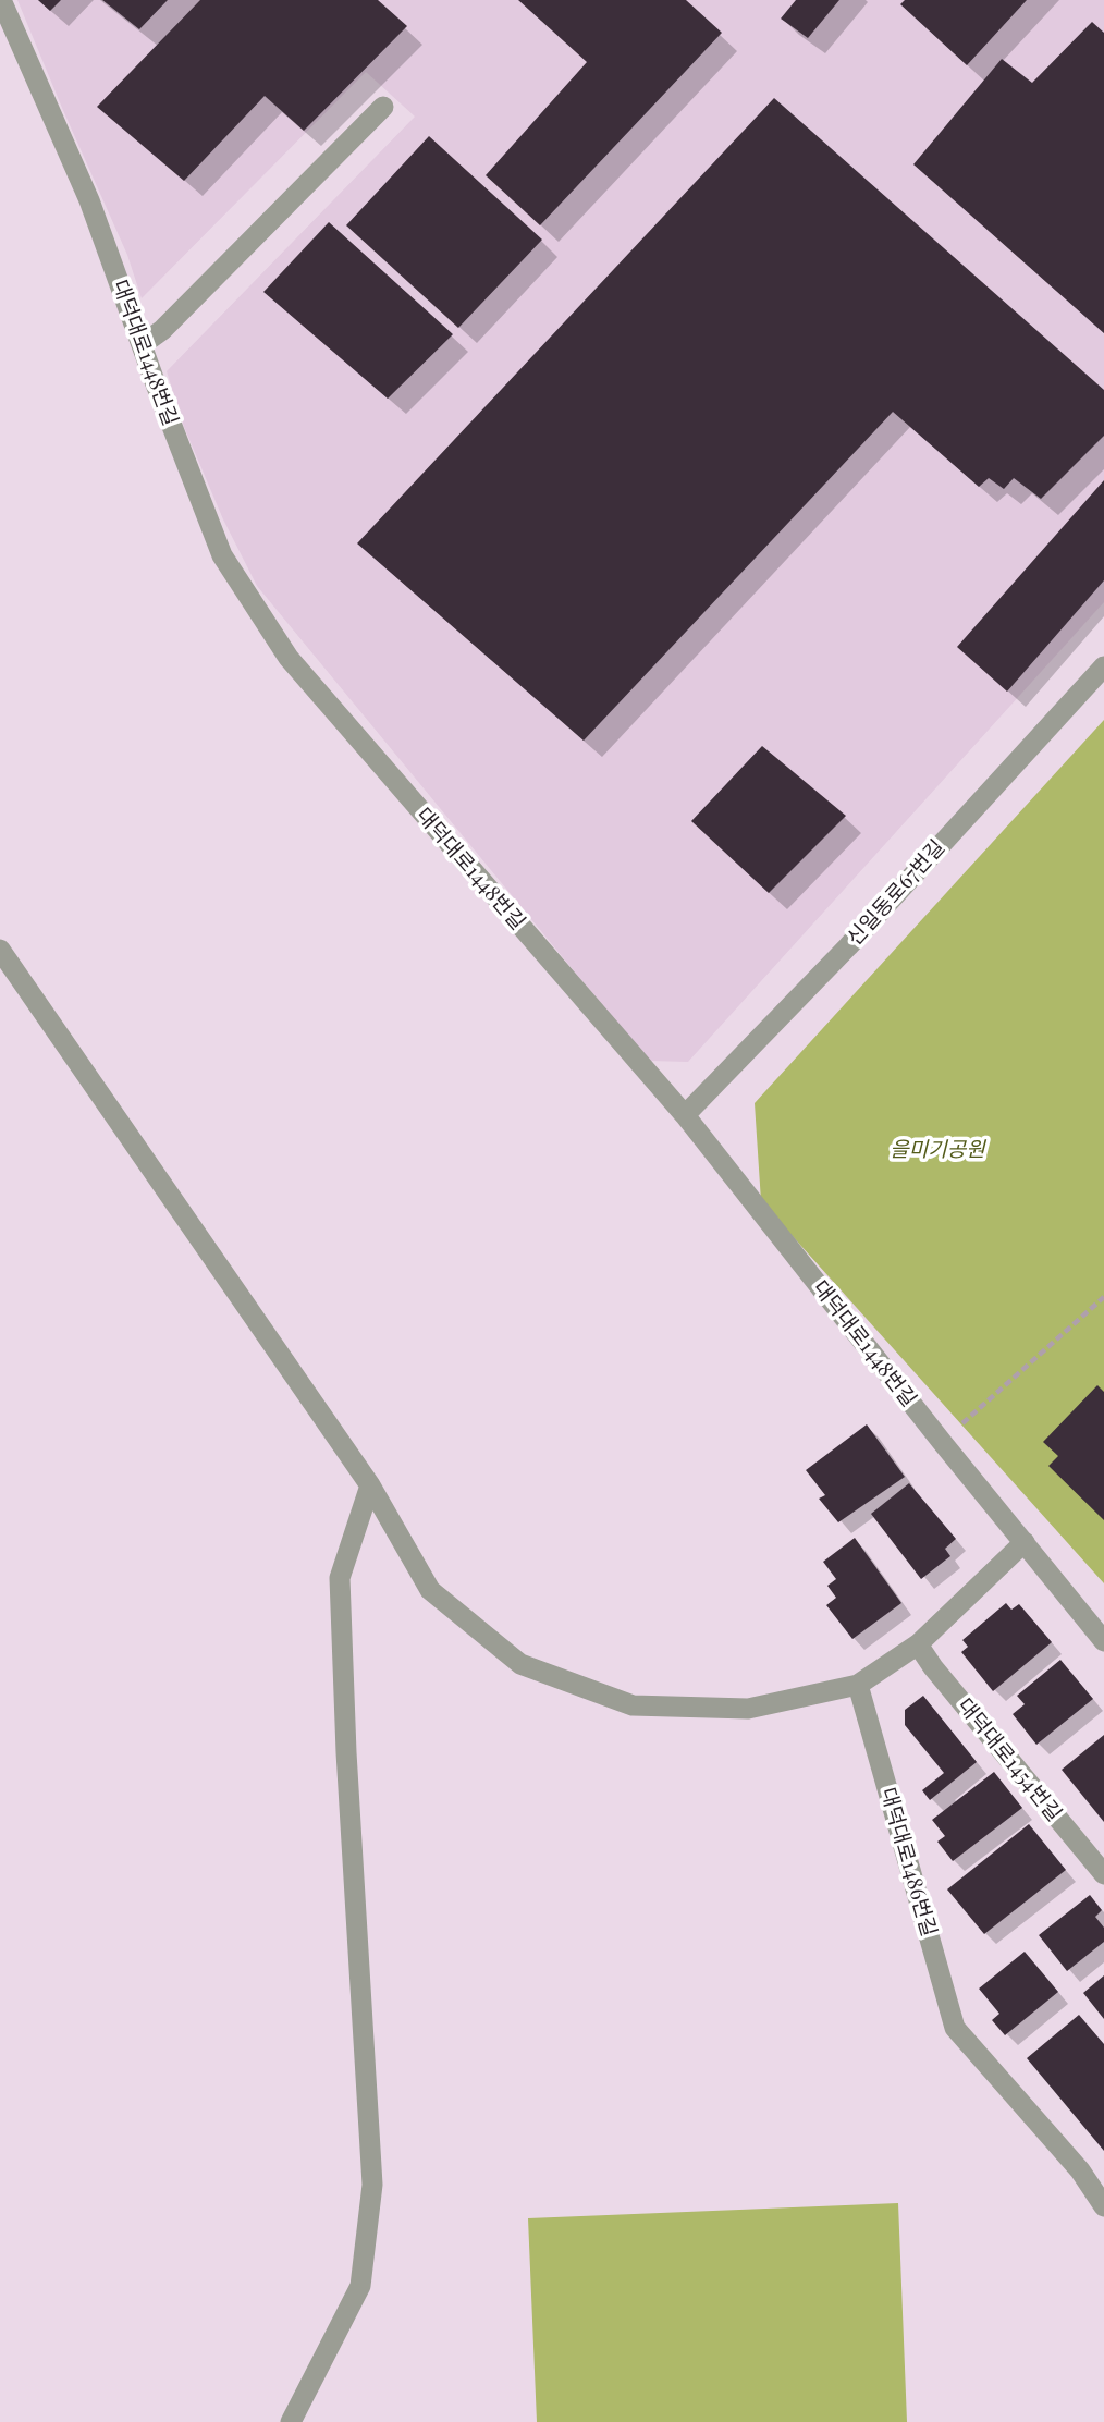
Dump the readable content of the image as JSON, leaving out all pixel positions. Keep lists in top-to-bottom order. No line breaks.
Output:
{"streets":{"street":["대덕대로1448번길","신일동로67번길","대덕대로1454번길","대덕대로1486번길"]},"crossings":[["대덕대로1448번길","신일동로67번길"]],"parks":["을미기공원"]}
